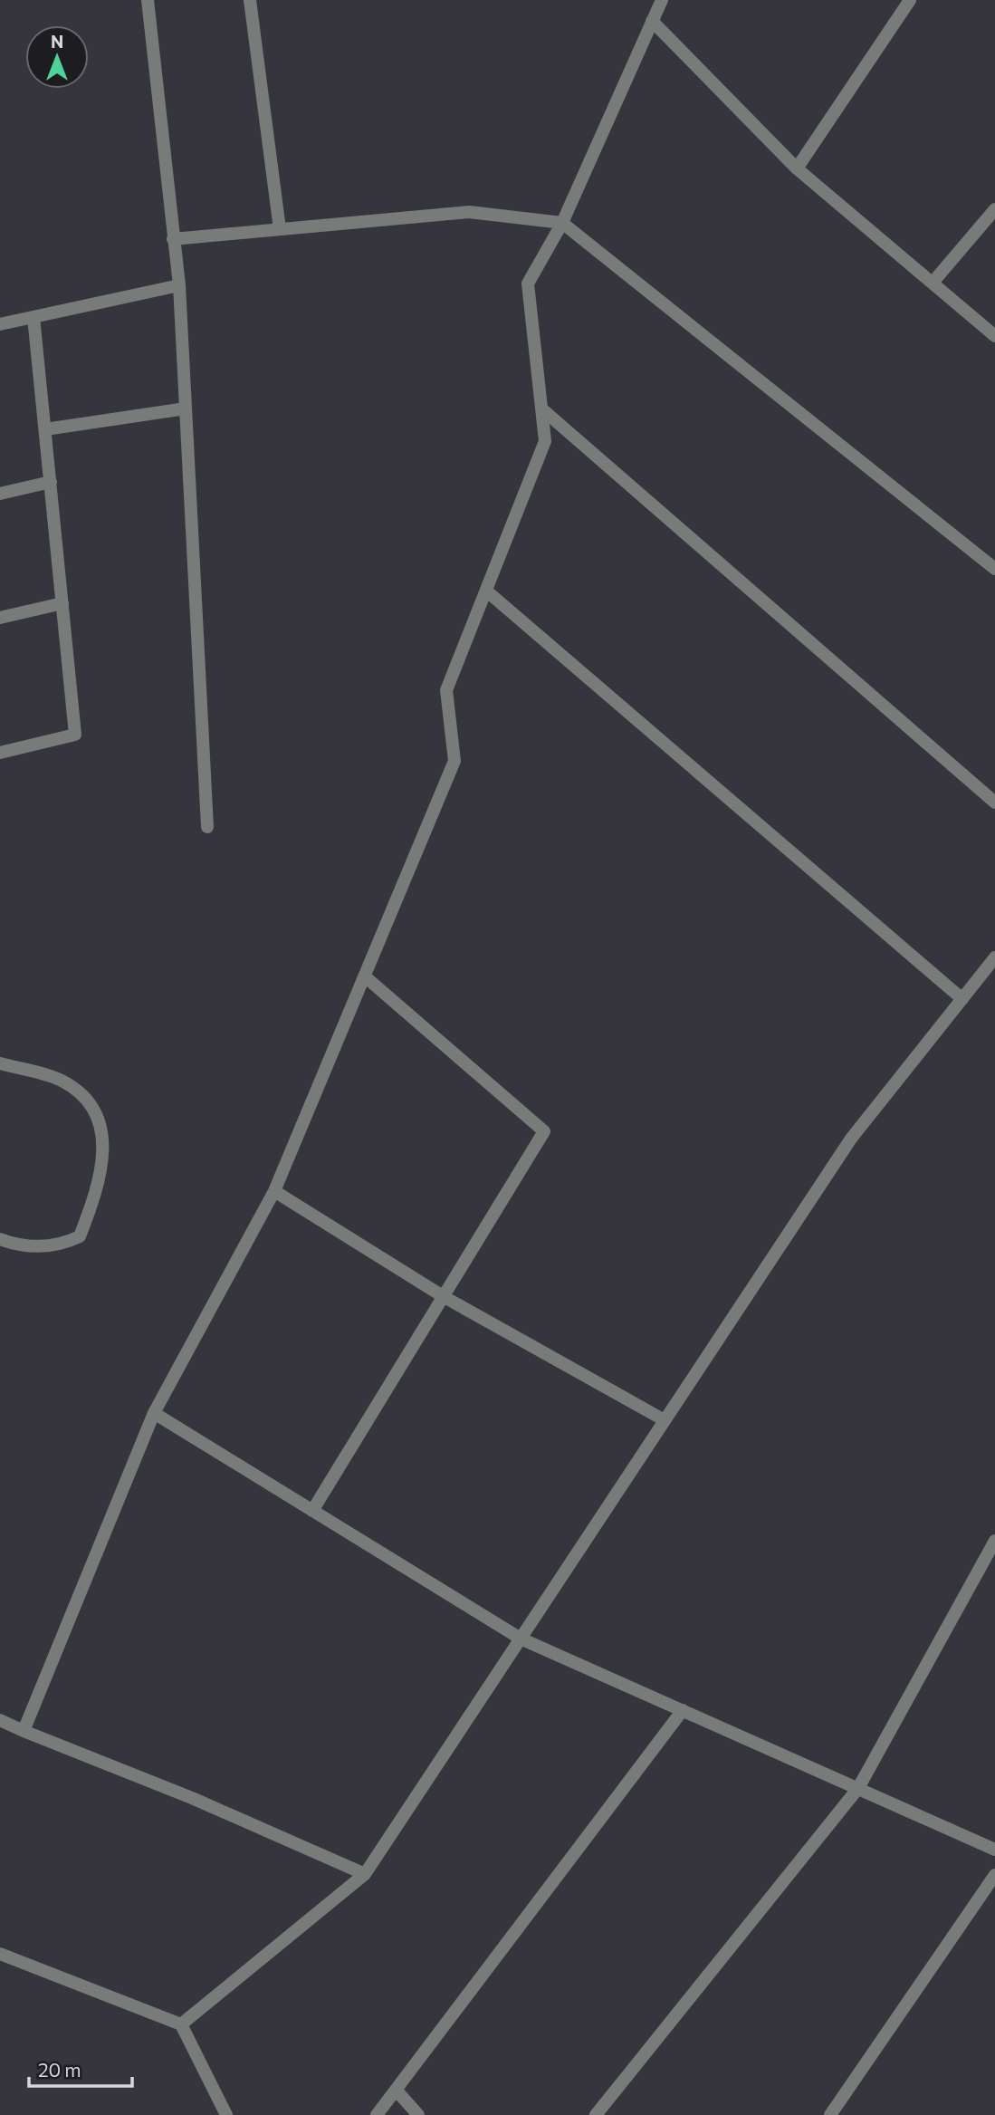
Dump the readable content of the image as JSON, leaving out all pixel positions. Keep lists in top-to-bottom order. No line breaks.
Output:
{"scale_bar":"20 m","north":"top"}
